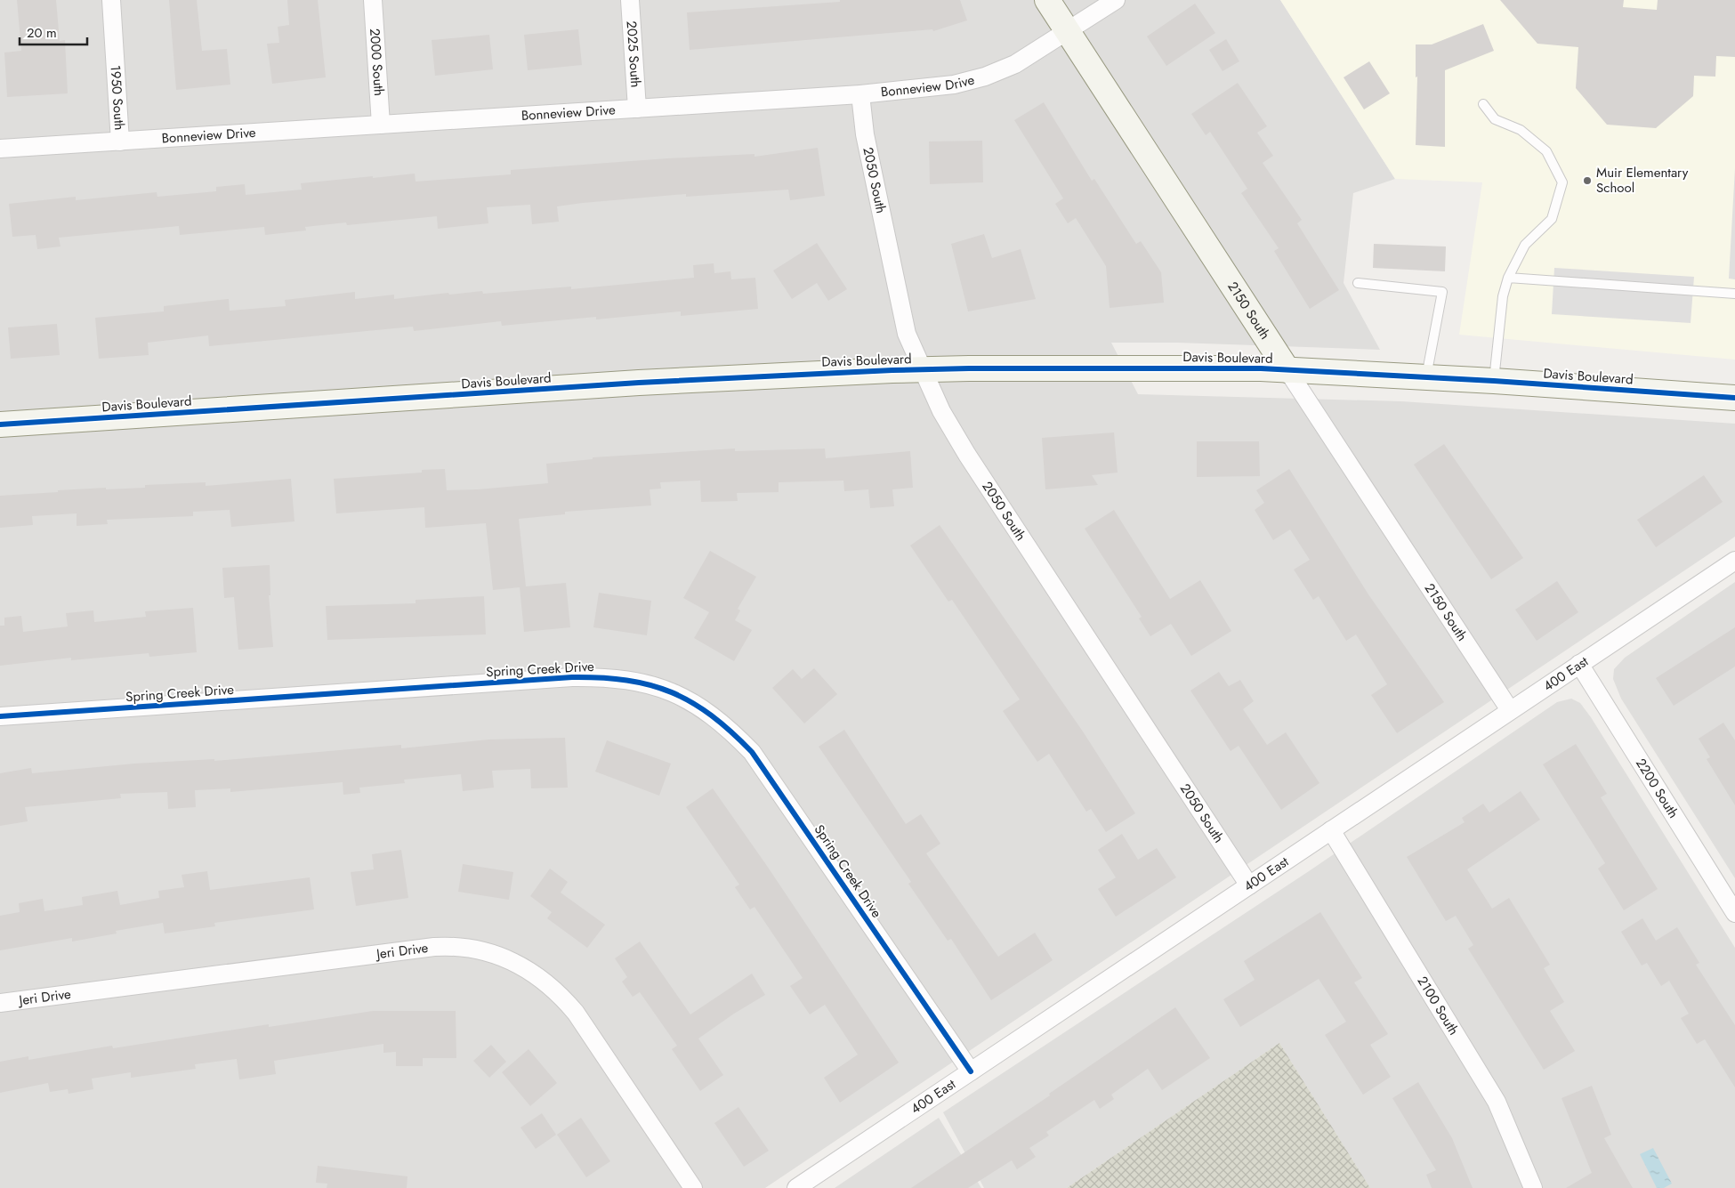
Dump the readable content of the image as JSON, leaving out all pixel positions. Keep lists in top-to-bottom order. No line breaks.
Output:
{"streets":{"street":["2025 South","2000 South","Bonneview Drive","1950 South","2050 South","2150 South","Davis Boulevard","Spring Creek Drive","400 East","2200 South","Jeri Drive","2100 South"]},"crossings":[["2025 South","Bonneview Drive"],["2000 South","Bonneview Drive"],["Bonneview Drive","1950 South"],["Bonneview Drive","2050 South"],["Bonneview Drive","2150 South"],["2050 South","Davis Boulevard"],["2050 South","400 East"],["2150 South","Davis Boulevard"],["2150 South","400 East"],["Spring Creek Drive","400 East"],["400 East","2200 South"],["400 East","2100 South"]],"places":["Muir Elementary School"],"scale_bar":"20 m"}
